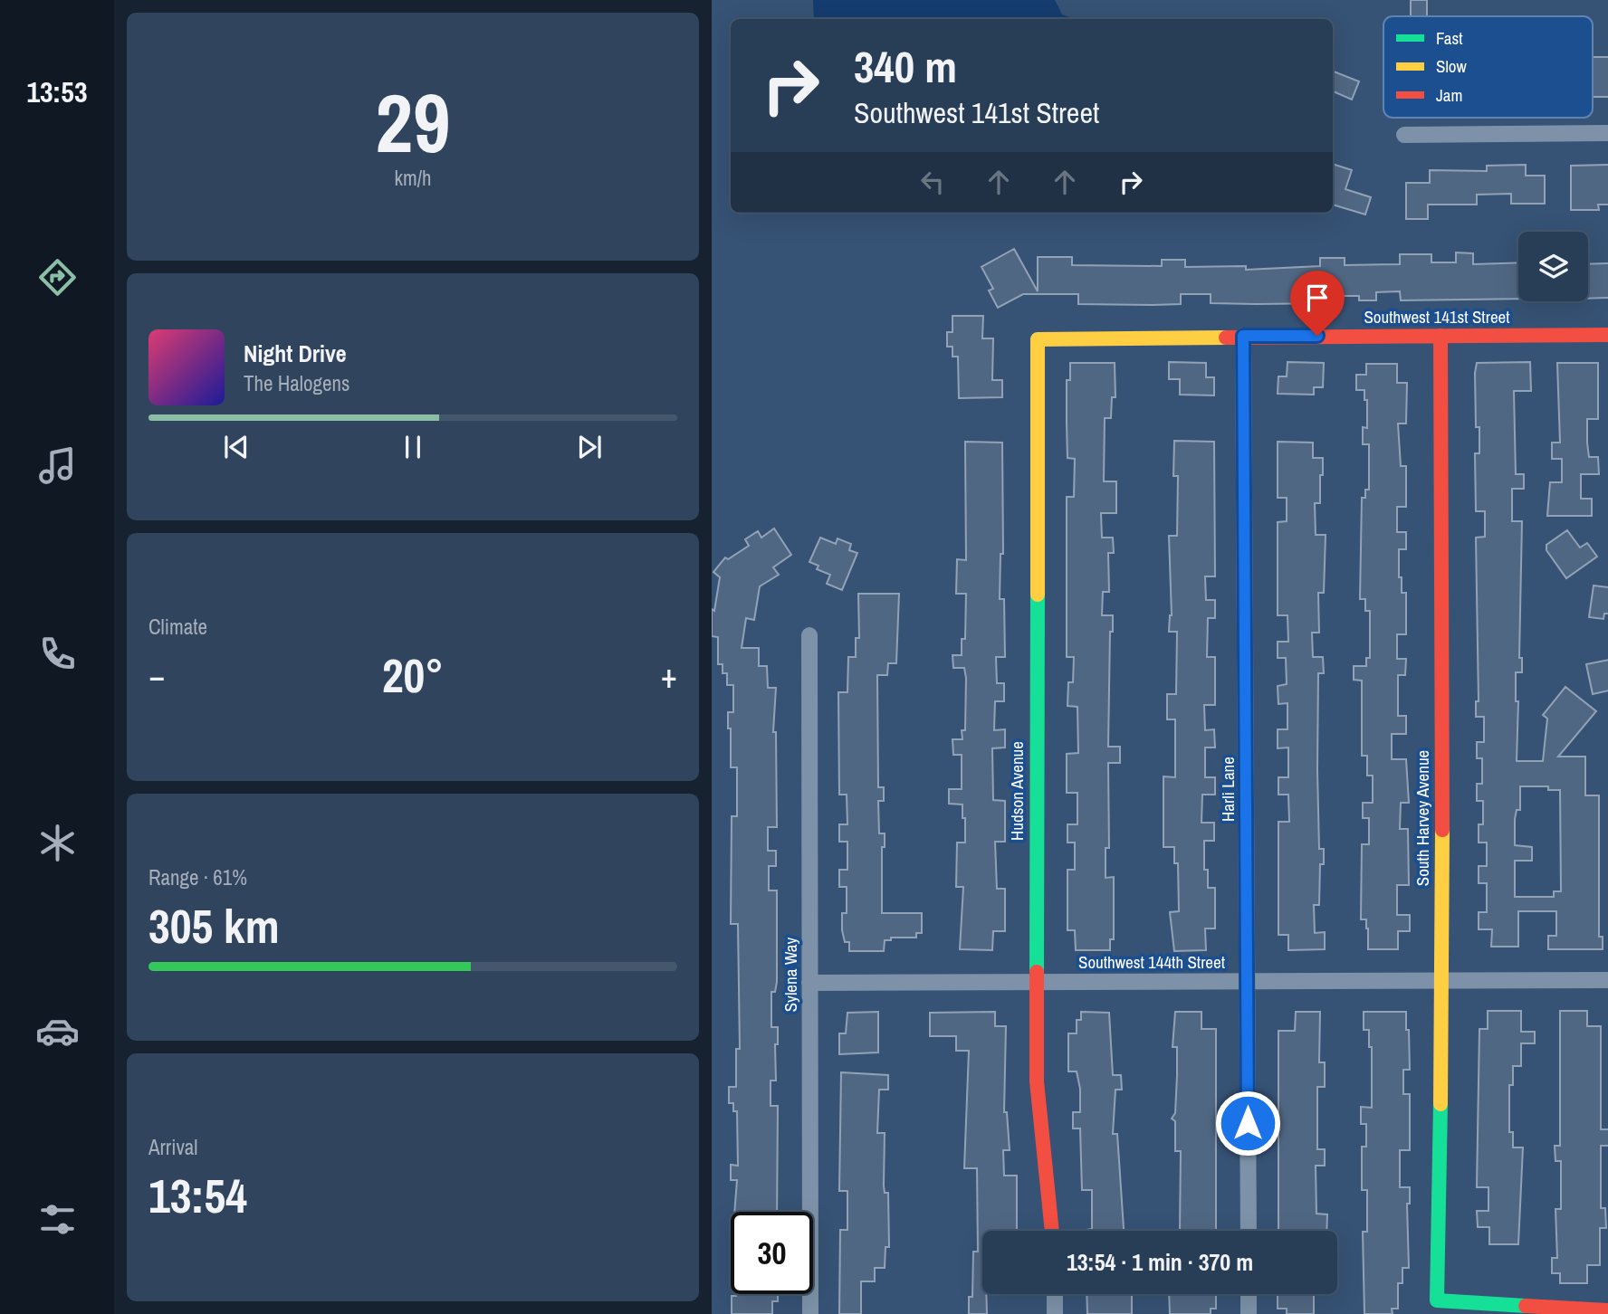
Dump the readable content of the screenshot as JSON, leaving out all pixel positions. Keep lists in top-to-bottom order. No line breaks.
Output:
{"streets":{"street":["Southwest 141st Street","Harli Lane","Hudson Avenue","South Harvey Avenue","Southwest 144th Street","Sylena Way"]},"crossings":[["Southwest 141st Street","Harli Lane"],["Southwest 141st Street","Hudson Avenue"],["Southwest 141st Street","South Harvey Avenue"],["Harli Lane","Southwest 144th Street"],["Hudson Avenue","Southwest 144th Street"],["South Harvey Avenue","Southwest 144th Street"],["Southwest 144th Street","Sylena Way"]],"legend":["Fast","Slow","Jam"],"page":{"tabs":"13:53","tile":[["29","km/h"],"Climate",["Range · 61%","305 km"],["Arrival","13:54"]],"turn":["340 m","Southwest 141st Street"],"song":["Night Drive","The Halogens"],"heat":["−","20°","+"],"limit":"30","trip":"13:54 · 1 min · 370 m"}}
